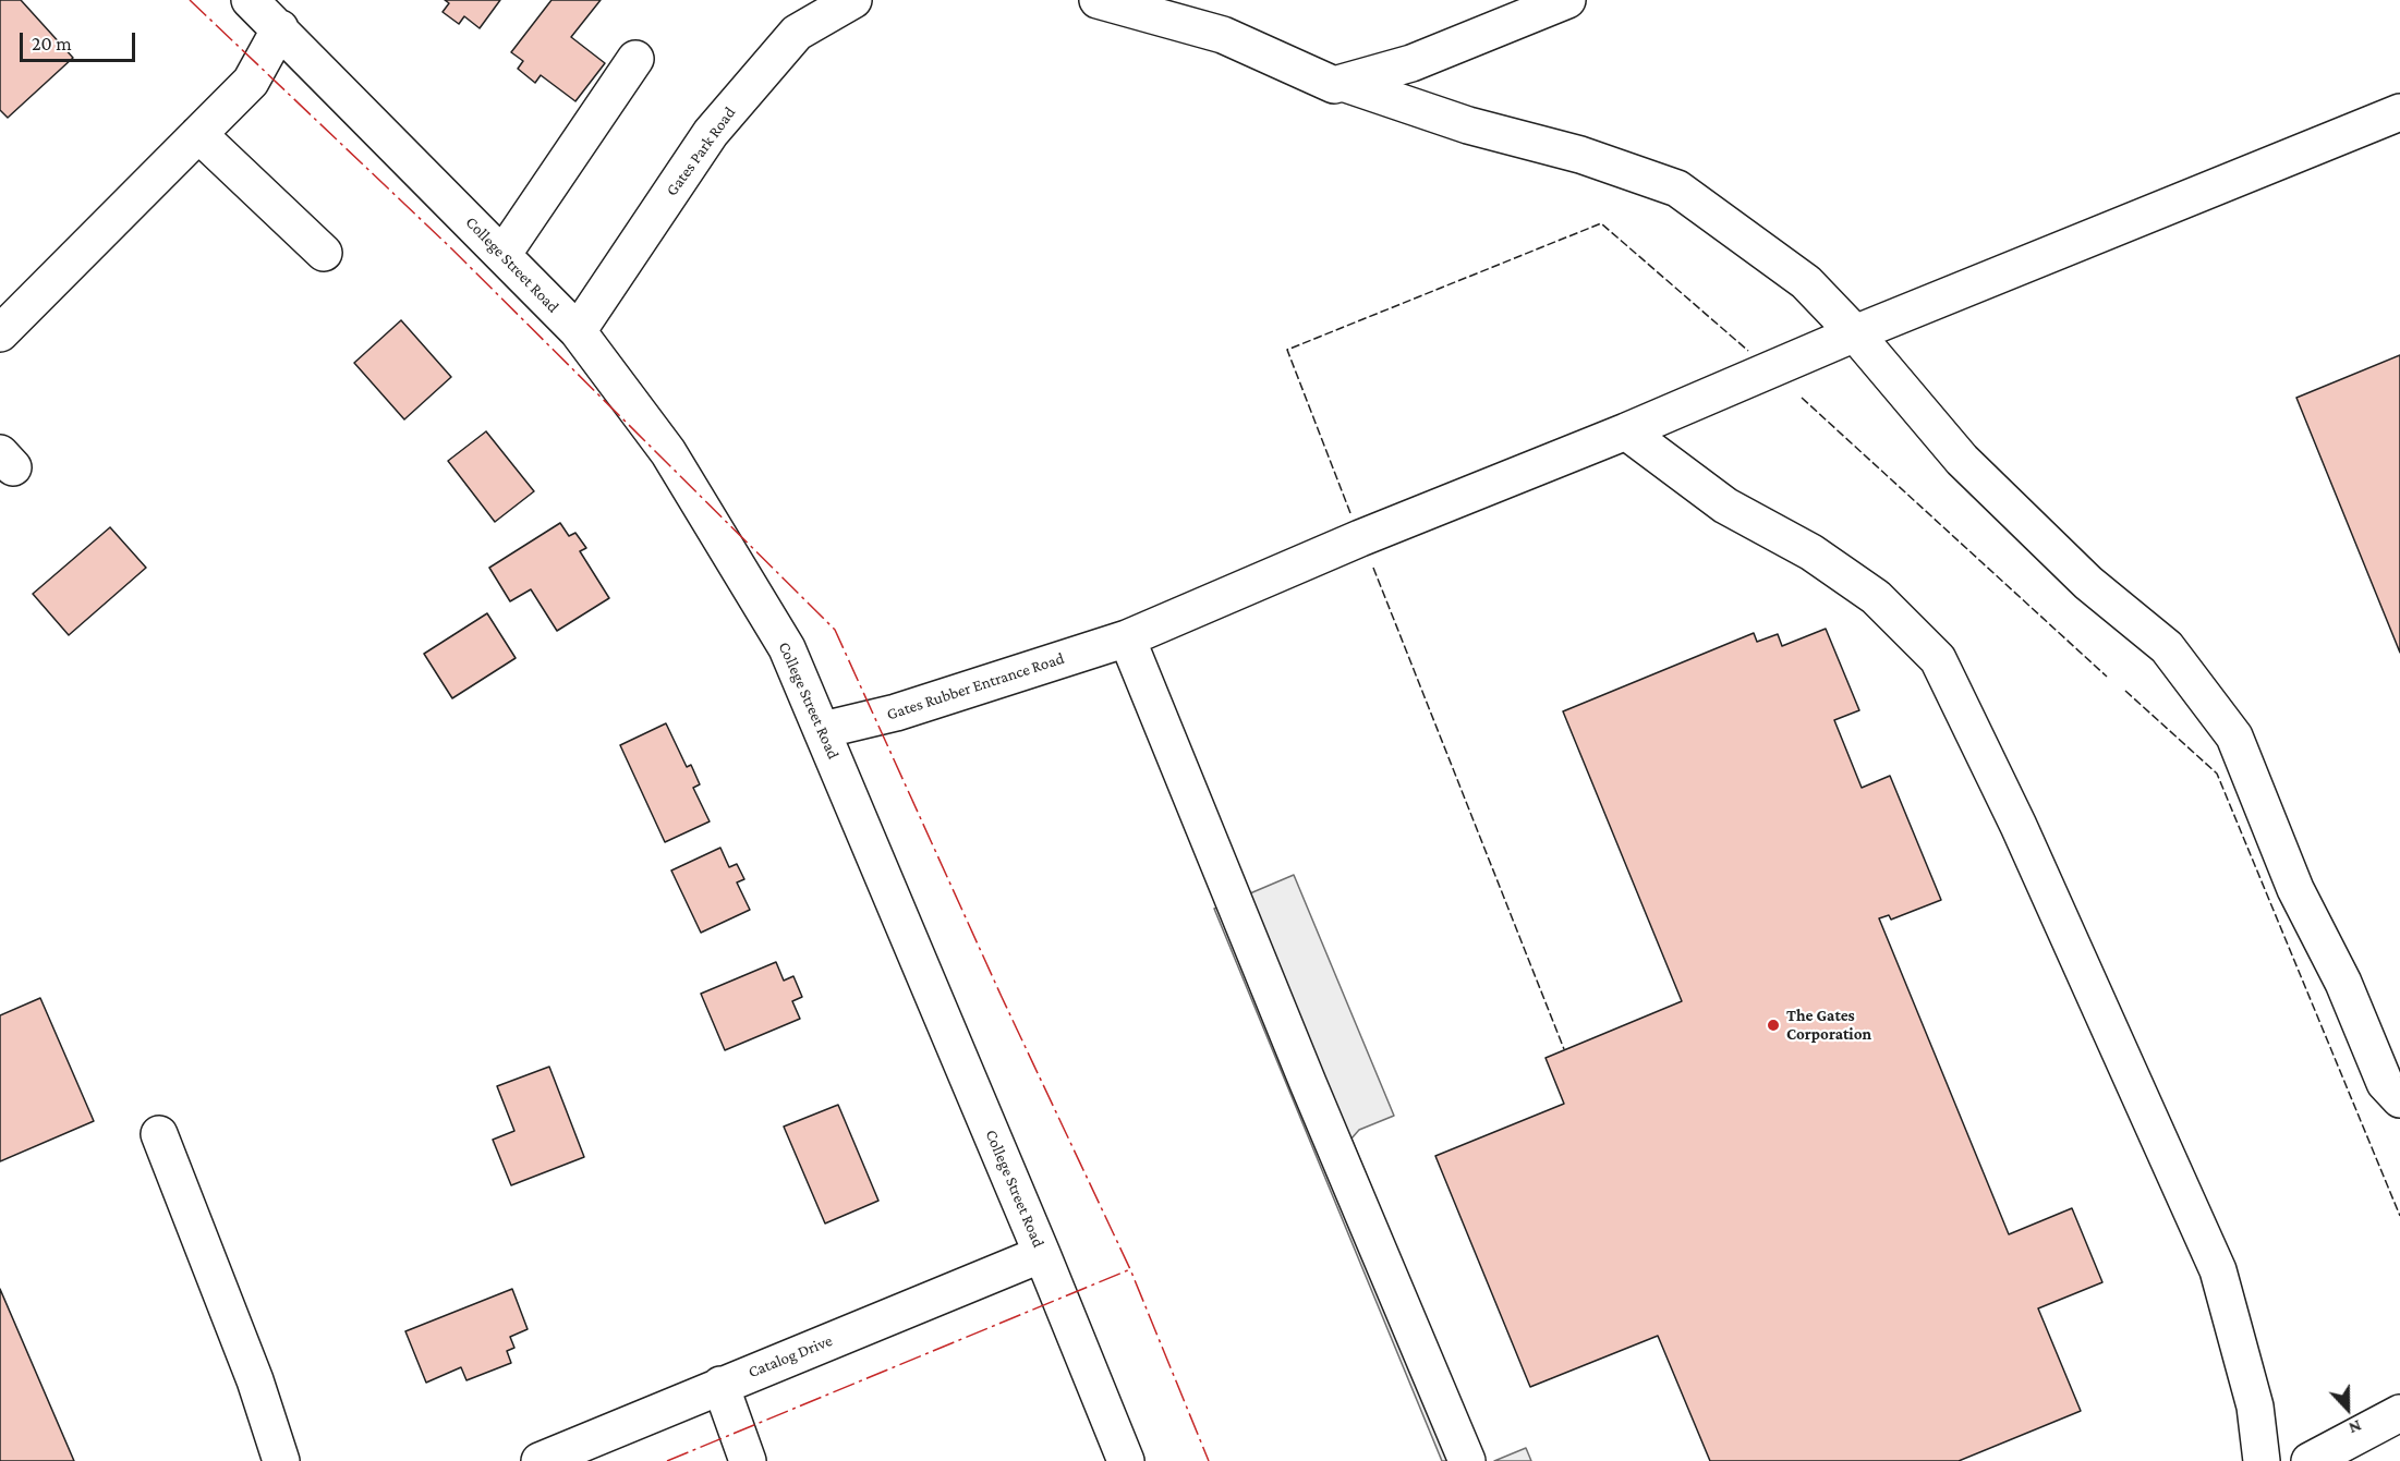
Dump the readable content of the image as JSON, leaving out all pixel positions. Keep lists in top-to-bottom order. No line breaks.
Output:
{"streets":{"street":["Gates Park Road","College Street Road","Gates Rubber Entrance Road","Catalog Drive"]},"crossings":[["Gates Park Road","College Street Road"],["College Street Road","Gates Rubber Entrance Road"],["College Street Road","Catalog Drive"]],"places":["The Gates Corporation"],"scale_bar":"20 m","north":"bottom"}
